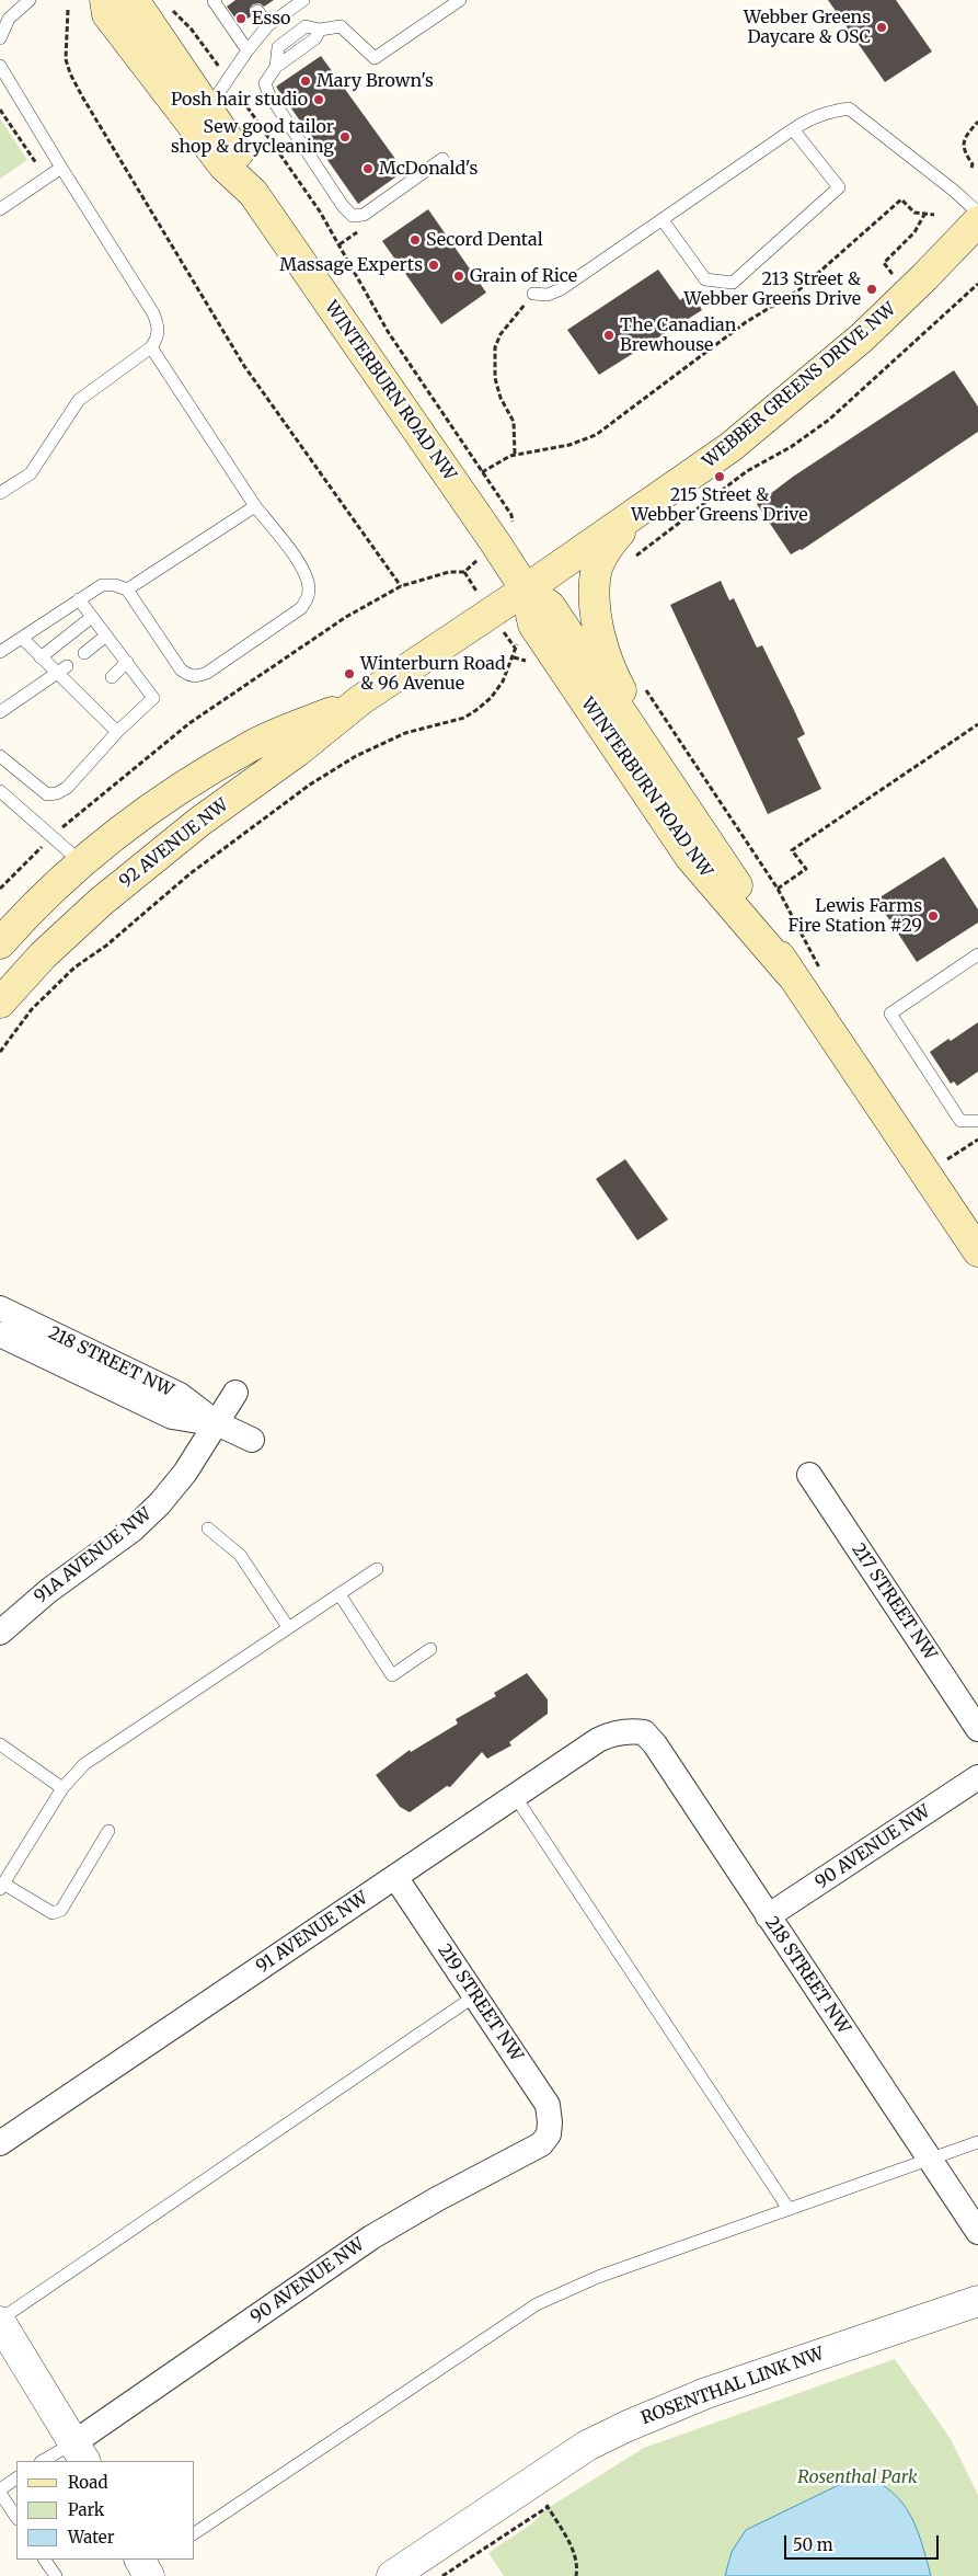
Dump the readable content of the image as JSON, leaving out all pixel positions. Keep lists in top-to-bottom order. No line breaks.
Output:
{"streets":{"main road":["WEBBER GREENS DRIVE NW","WINTERBURN ROAD NW","92 AVENUE NW"],"street":["218 STREET NW","91A AVENUE NW","217 STREET NW","90 AVENUE NW","91 AVENUE NW","219 STREET NW","ROSENTHAL LINK NW"]},"crossings":[["WEBBER GREENS DRIVE NW","WINTERBURN ROAD NW"],["WEBBER GREENS DRIVE NW","92 AVENUE NW"],["WINTERBURN ROAD NW","92 AVENUE NW"],["218 STREET NW","91A AVENUE NW"],["218 STREET NW","90 AVENUE NW"],["218 STREET NW","91 AVENUE NW"],["90 AVENUE NW","219 STREET NW"],["91 AVENUE NW","219 STREET NW"]],"parks":["Rosenthal Park"],"places":["Esso","Webber Greens Daycare & OSC","Mary Brown's","Posh hair studio","Sew good tailor shop & drycleaning","McDonald's","Secord Dental","Massage Experts","Grain of Rice","213 Street & Webber Greens Drive","The Canadian Brewhouse","215 Street & Webber Greens Drive","Winterburn Road & 96 Avenue","Lewis Farms Fire Station #29"],"legend":["Road","Park","Water"],"scale_bar":"50 m"}
